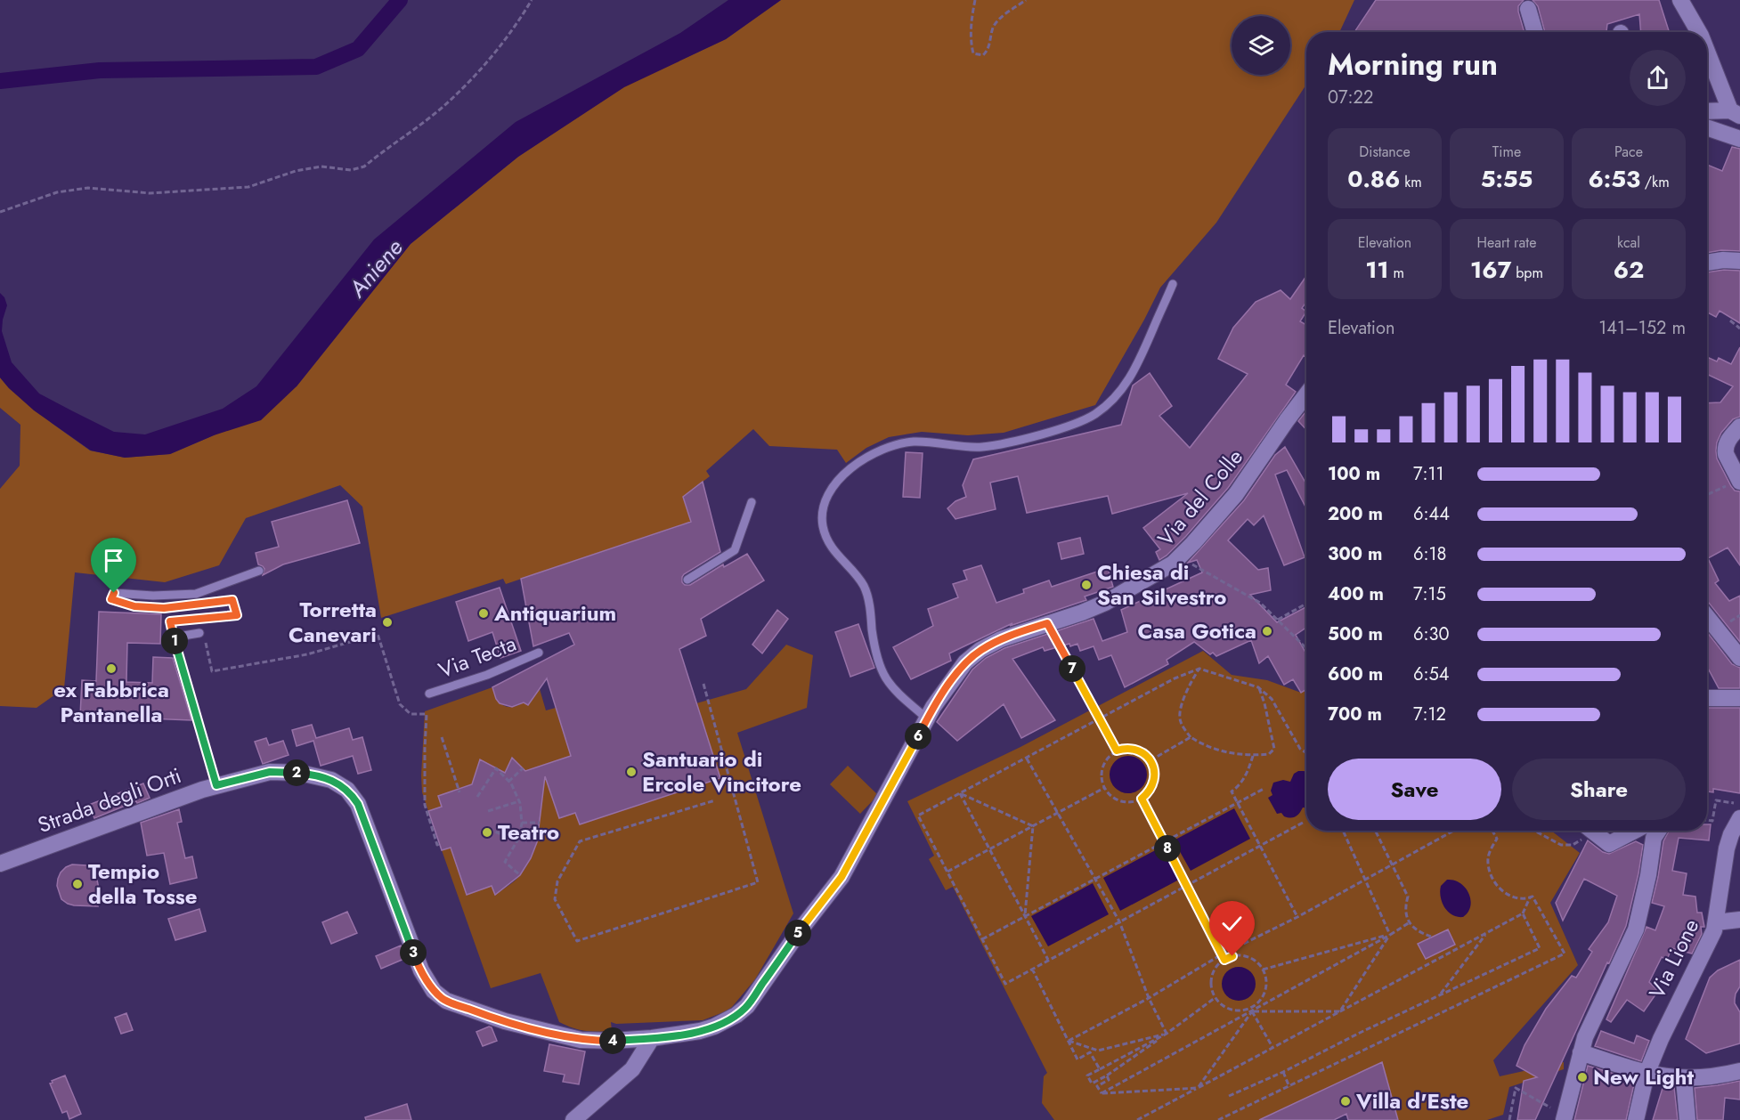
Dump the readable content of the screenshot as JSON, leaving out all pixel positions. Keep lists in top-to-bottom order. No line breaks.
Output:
{"streets":{"street":["Via del Colle","Strada degli Orti","Via Lione"],"lane":["Via Tecta"]},"crossings":[["Via del Colle","Strada degli Orti"]],"water":["Aniene"],"places":["Chiesa di San Silvestro","Antiquarium","Torretta Canevari","Casa Gotica","ex Fabbrica Pantanella","Santuario di Ercole Vincitore","Teatro","Tempio della Tosse","New Light","Villa d'Este"],"page":{"heading":["Morning run","07:22"],"stats":[["Distance","0.86 km"],["Time","5:55"],["Pace","6:53 /km"],["Elevation","11 m"],["Heart rate","167 bpm"],["kcal","62"]],"chart":["Elevation","141–152 m"],"list":[{"name":"100 m","note":"7:11"},{"name":"200 m","note":"6:44"},{"name":"300 m","note":"6:18"},{"name":"400 m","note":"7:15"},{"name":"500 m","note":"6:30"},{"name":"600 m","note":"6:54"},{"name":"700 m","note":"7:12"}],"pins":["1","7","6","2","8","5","3","4"],"buttons":["Save","Share"]}}
